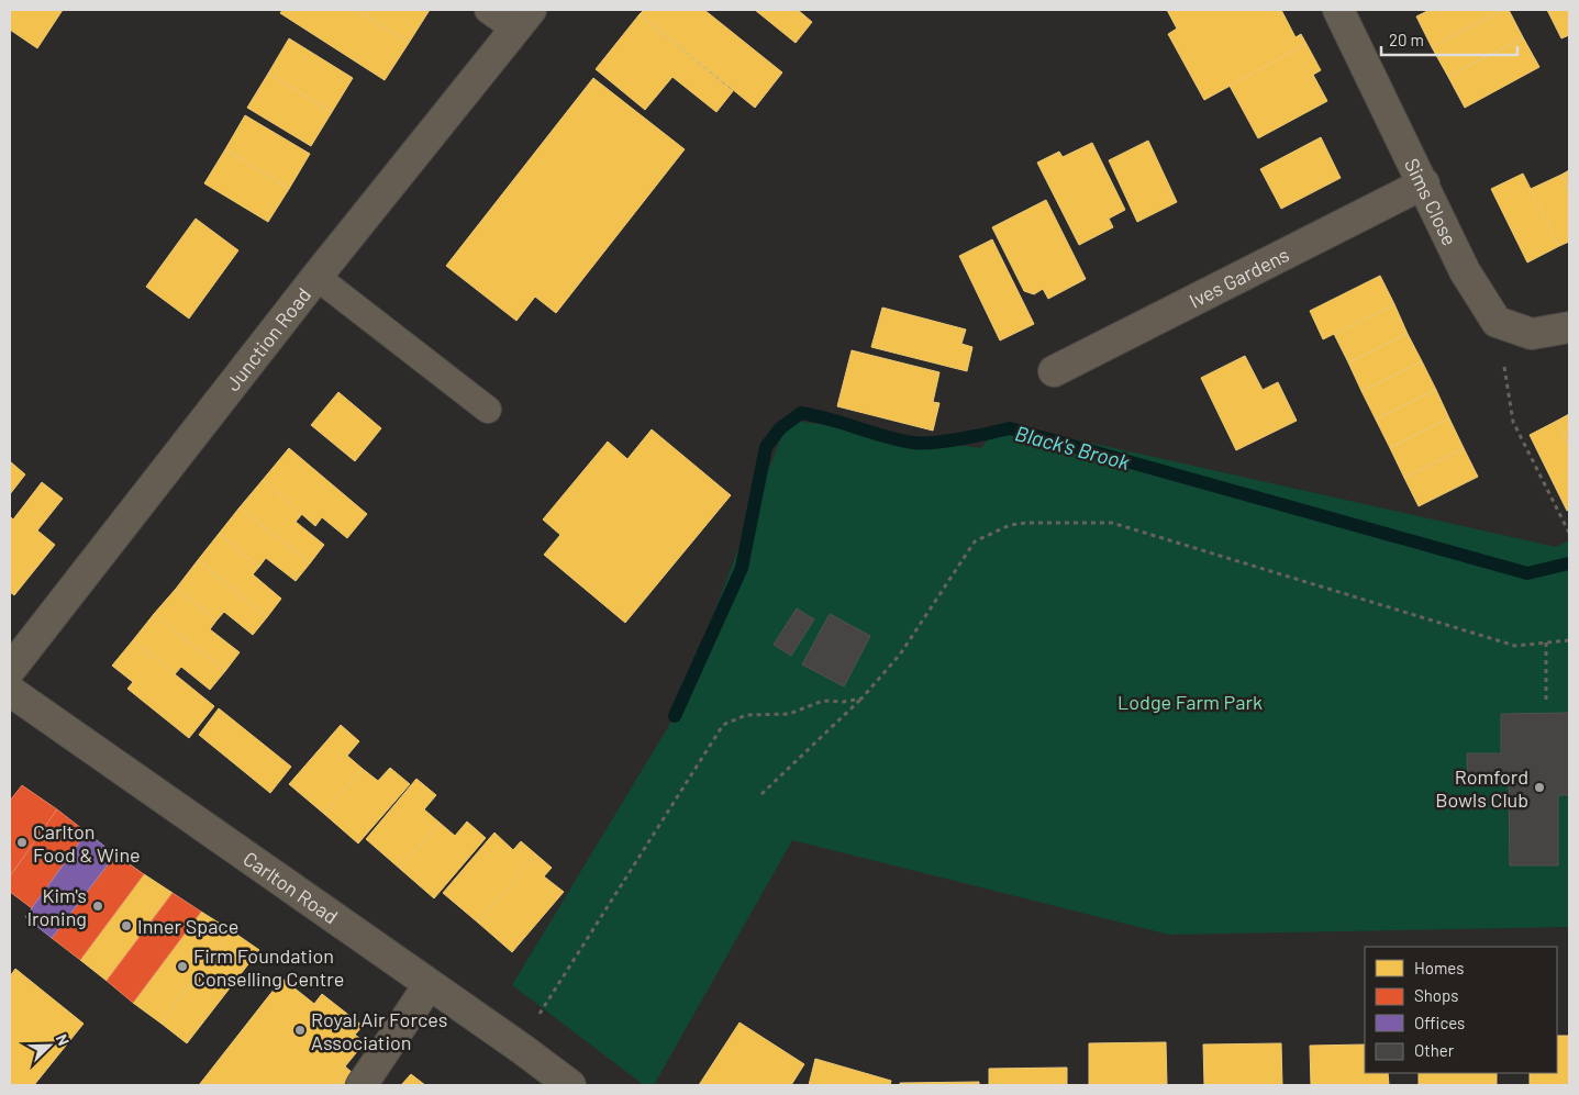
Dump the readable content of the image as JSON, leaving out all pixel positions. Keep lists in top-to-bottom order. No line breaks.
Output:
{"streets":{"street":["Sims Close","Ives Gardens","Junction Road","Carlton Road"]},"crossings":[["Sims Close","Ives Gardens"]],"water":["Black's Brook"],"parks":["Lodge Farm Park"],"places":["Romford Bowls Club","Carlton Food & Wine","Kim's Ironing","Inner Space","Firm Foundation Conselling Centre","Royal Air Forces Association"],"legend":["Homes","Shops","Offices","Other"],"scale_bar":"20 m","north":"top right"}
